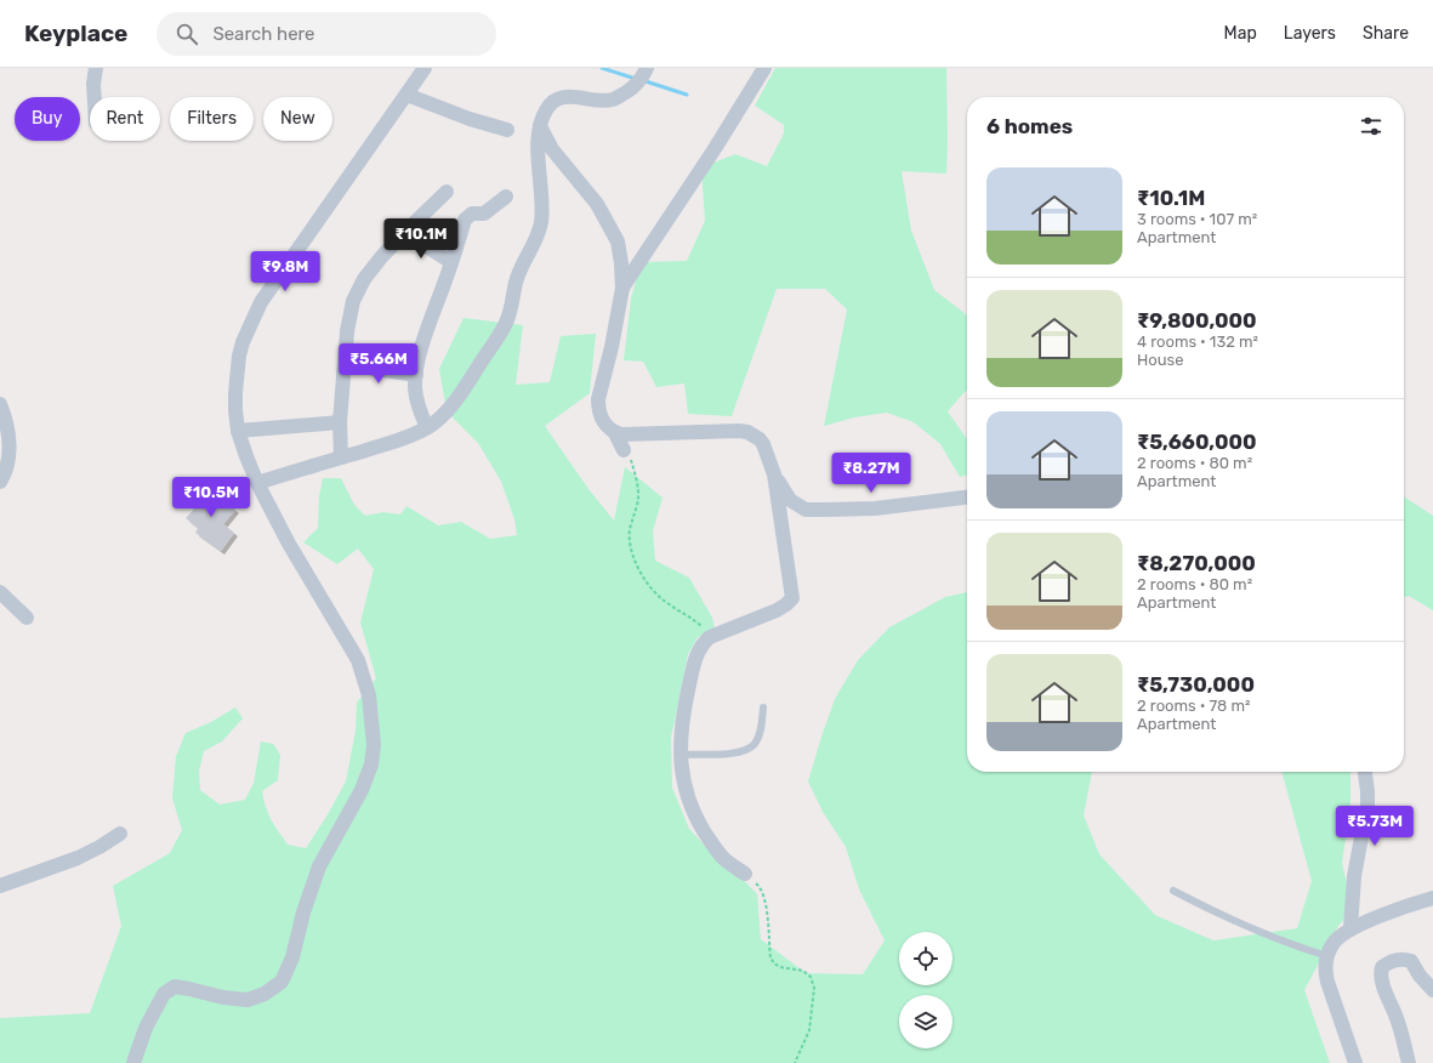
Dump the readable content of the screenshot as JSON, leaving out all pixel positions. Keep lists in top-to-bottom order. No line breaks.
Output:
{"page":{"header":"Keyplace","search":"Search here","nav":["Map","Layers","Share"],"chip":["Buy","Rent","Filters","New"],"heading":"6 homes","list":[{"name":"₹10.1M","note":"3 rooms · 107 m² · Apartment"},{"name":"₹9,800,000","note":"4 rooms · 132 m² · House"},{"name":"₹5,660,000","note":"2 rooms · 80 m² · Apartment"},{"name":"₹8,270,000","note":"2 rooms · 80 m² · Apartment"},{"name":"₹5,730,000","note":"2 rooms · 78 m² · Apartment"}],"price":["₹10.1M","₹9.8M","₹5.66M","₹8.27M","₹10.5M","₹5.73M"]}}
